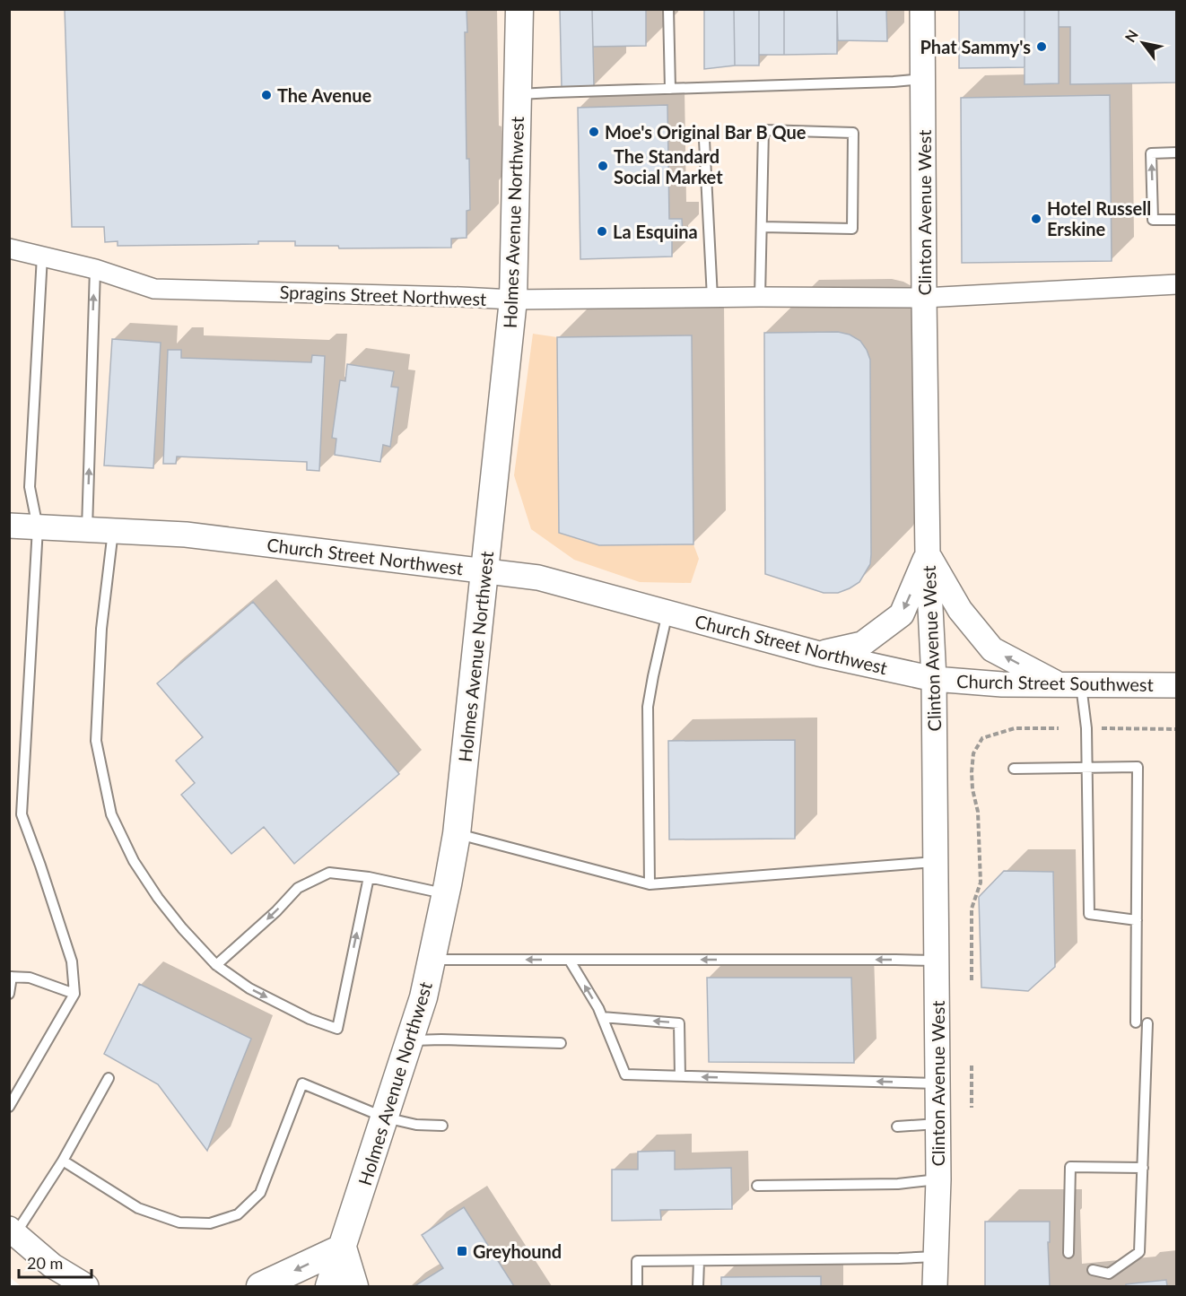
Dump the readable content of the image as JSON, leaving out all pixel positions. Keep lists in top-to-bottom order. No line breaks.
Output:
{"streets":{"main road":["Holmes Avenue Northwest"],"street":["Clinton Avenue West","Spragins Street Northwest","Church Street Northwest","Church Street Southwest"]},"crossings":[["Clinton Avenue West","Spragins Street Northwest"],["Clinton Avenue West","Church Street Northwest"],["Clinton Avenue West","Church Street Southwest"],["Holmes Avenue Northwest","Spragins Street Northwest"],["Holmes Avenue Northwest","Church Street Northwest"],["Church Street Northwest","Church Street Southwest"]],"places":{"other":["Phat Sammy's","The Avenue","Moe's Original Bar B Que","The Standard Social Market","Hotel Russell Erskine","La Esquina"],"transit":["Greyhound"]},"scale_bar":"20 m","north":"top left"}
